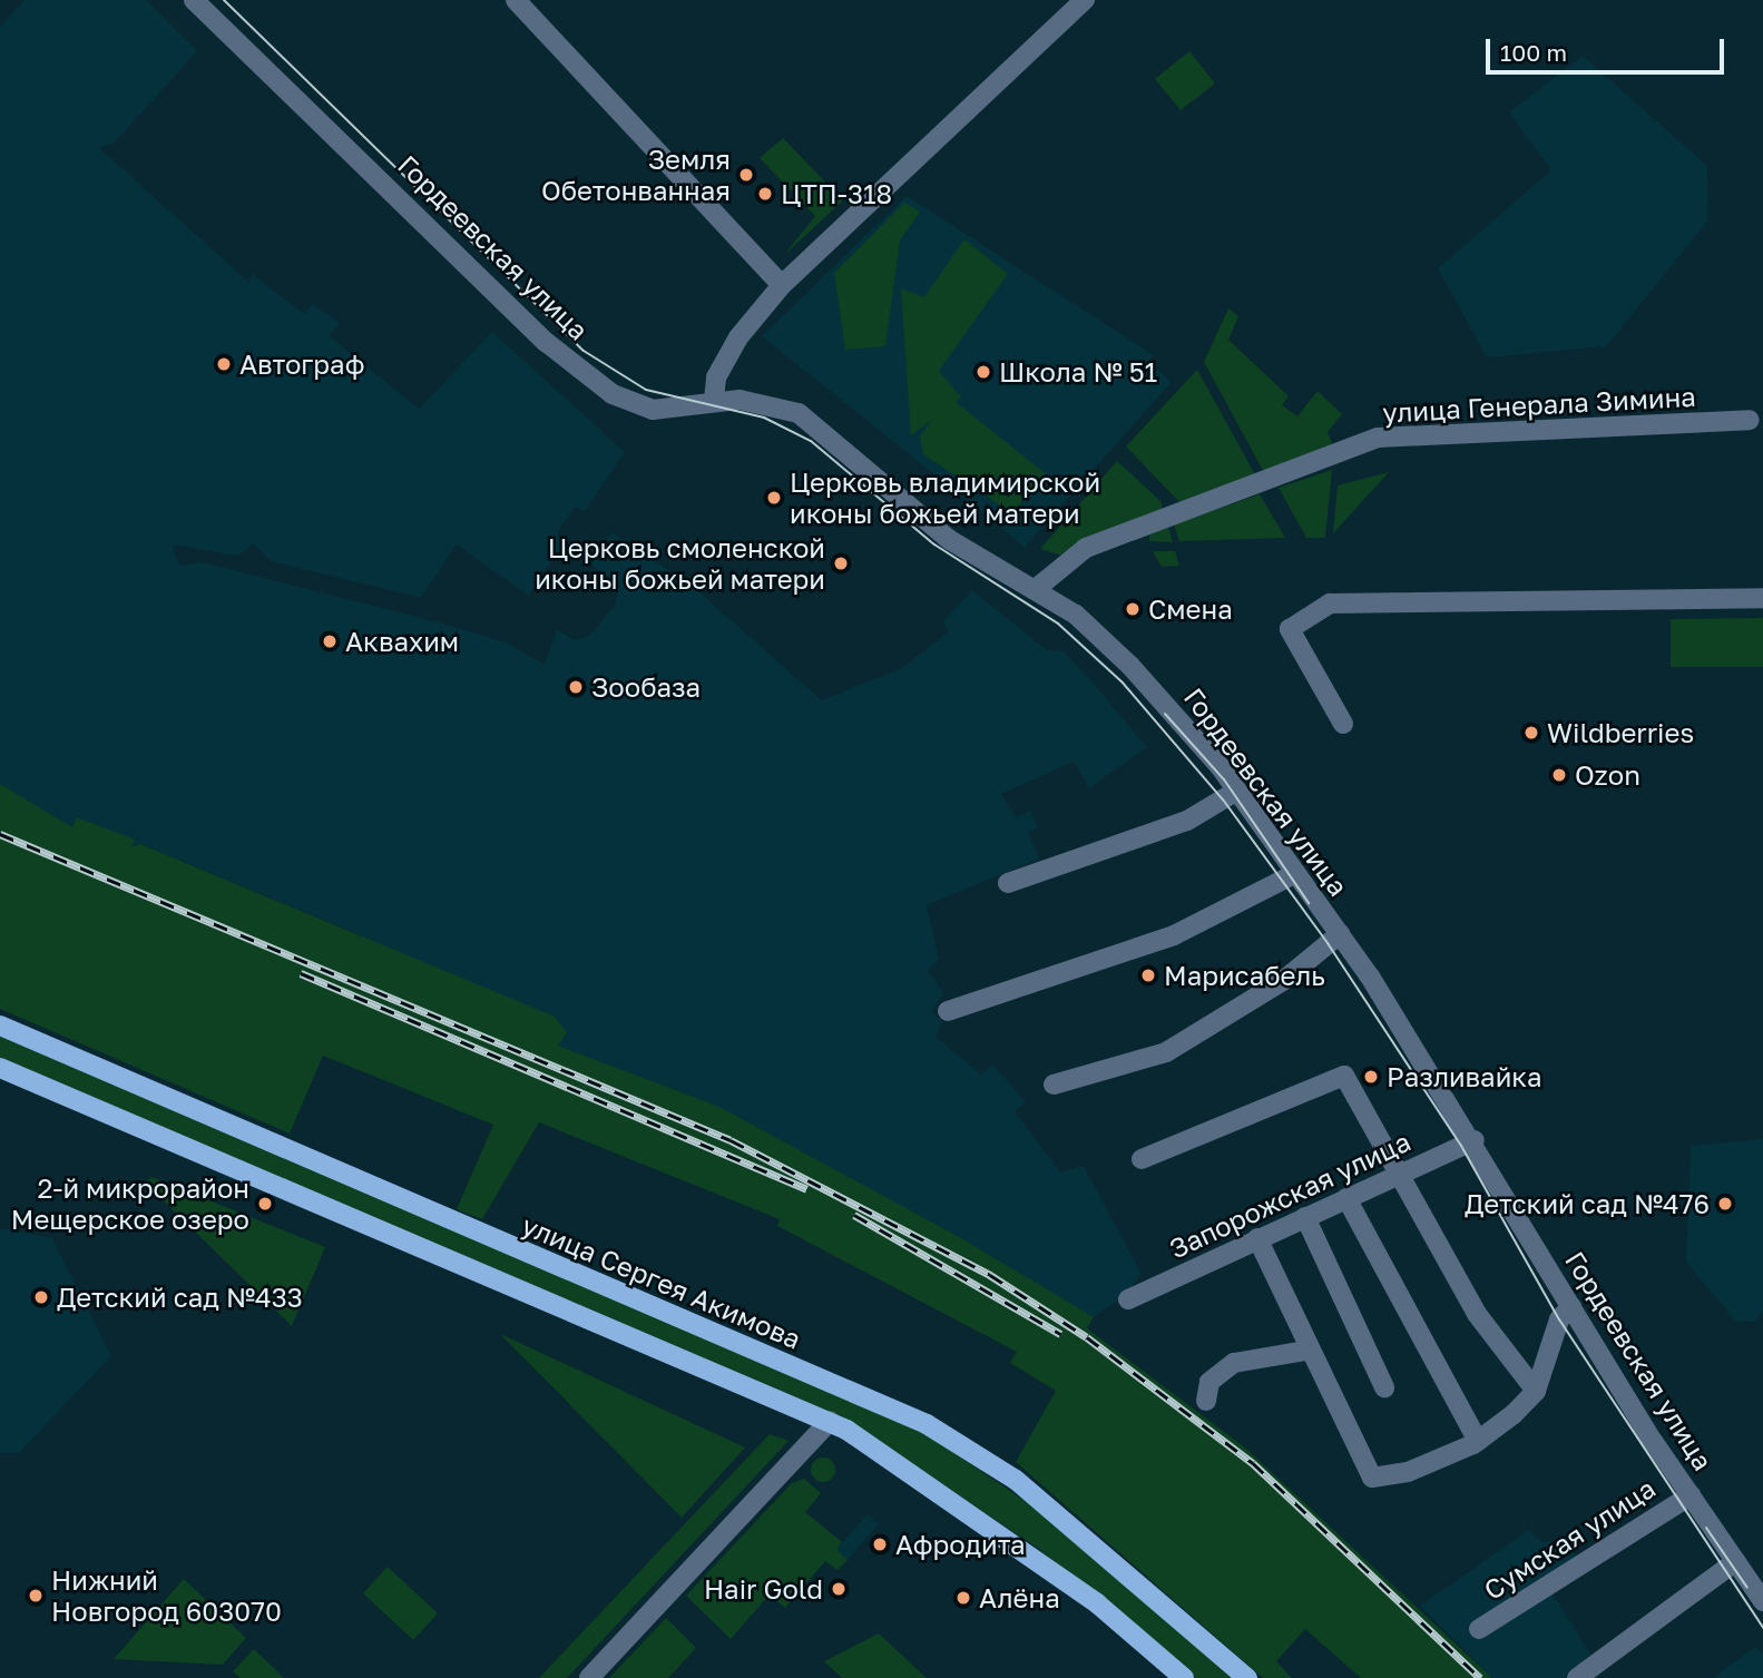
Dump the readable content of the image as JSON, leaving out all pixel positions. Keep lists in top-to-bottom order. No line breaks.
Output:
{"streets":{"main road":["улица Сергея Акимова"],"street":["Гордеевская улица","улица Генерала Зимина","Запорожская улица","Сумская улица"]},"crossings":[["Гордеевская улица","улица Генерала Зимина"],["Гордеевская улица","Запорожская улица"],["Гордеевская улица","Сумская улица"]],"places":["Земля Обетонванная","ЦТП-318","Автограф","Школа № 51","Церковь владимирской иконы божьей матери","Церковь смоленской иконы божьей матери","Смена","Аквахим","Зообаза","Wildberries","Ozon","Марисабель","Разливайка","2-й микрорайон Мещерское озеро","Детский сад №476","Детский сад №433","Афродита","Hair Gold","Нижний Новгород 603070","Алёна"],"scale_bar":"100 m"}
